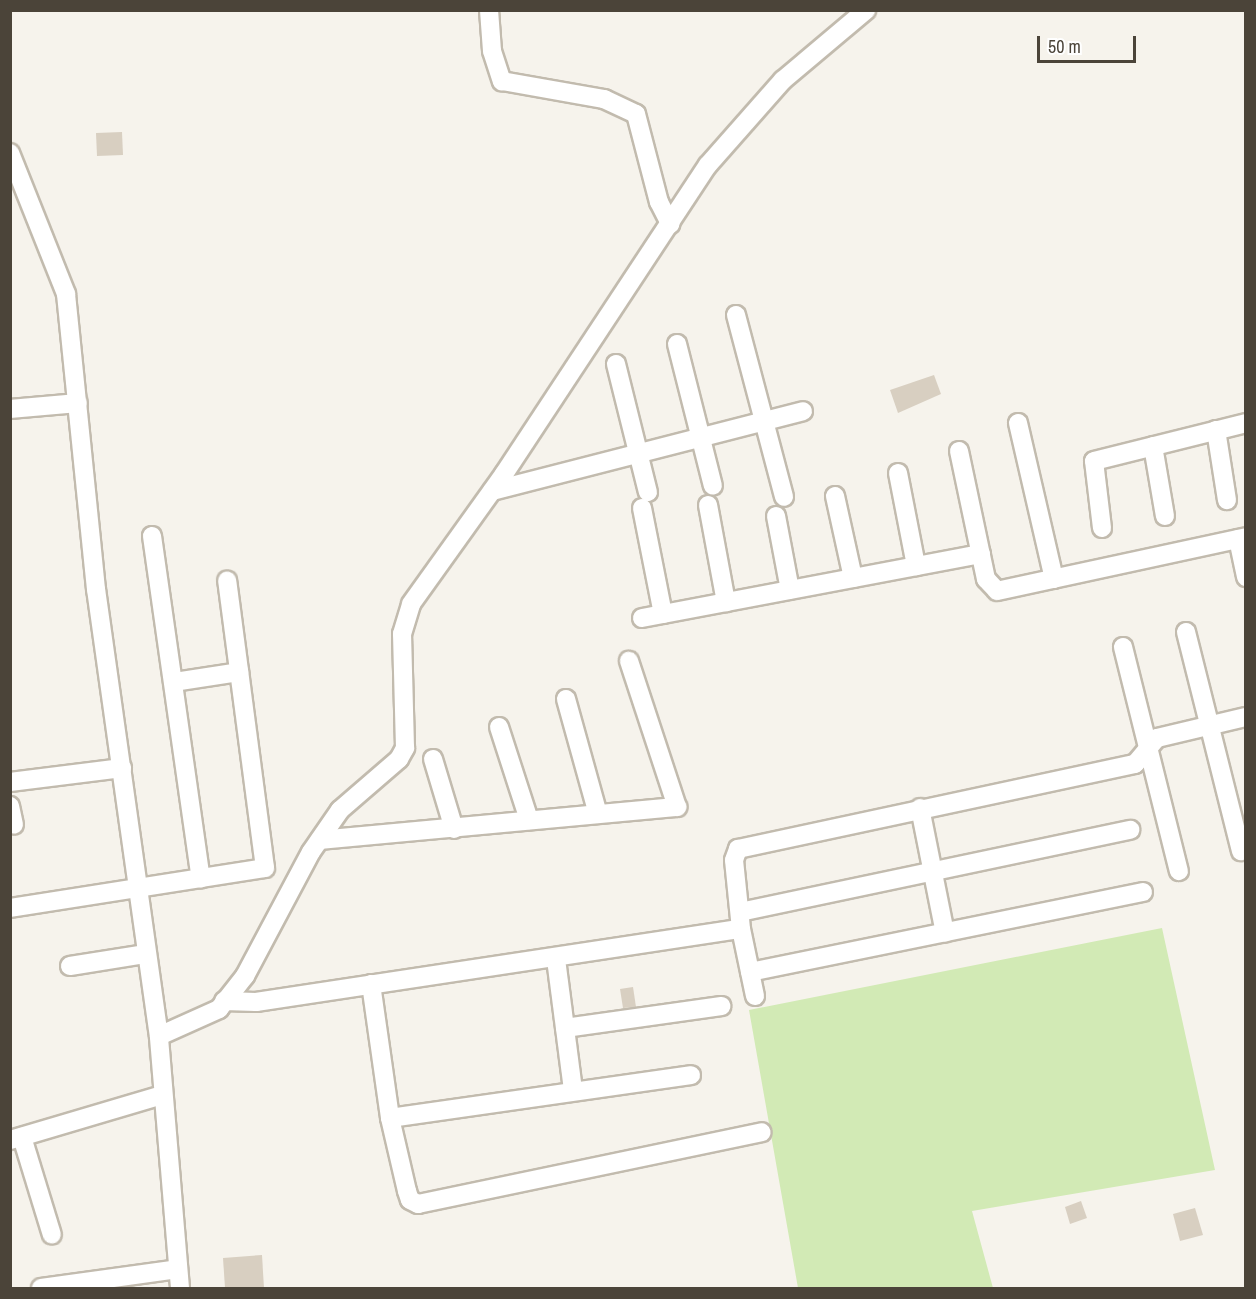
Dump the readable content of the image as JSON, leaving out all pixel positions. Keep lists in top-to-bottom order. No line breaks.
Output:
{"scale_bar":"50 m"}
